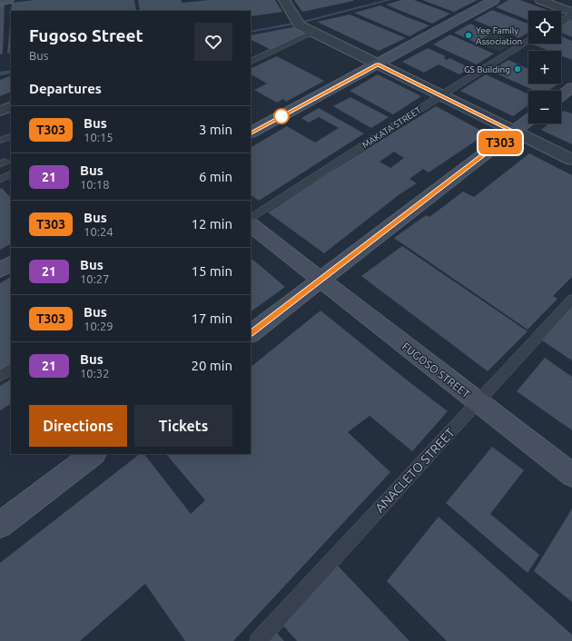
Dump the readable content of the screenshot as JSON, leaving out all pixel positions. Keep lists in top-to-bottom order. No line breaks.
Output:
{"streets":{"street":["FUGOSO STREET"],"lane":["MAKATA STREET","ANACLETO STREET"]},"crossings":[["FUGOSO STREET","ANACLETO STREET"]],"places":["Yee Family Association","GS Building"],"lines":["bus line T303"],"page":{"on_map":"T303","map_buttons":["+","−"],"heading":[["Fugoso Street","Bus"],"Departures"],"list":[{"mark":"T303","name":"Bus","note":"10:15","value":"3 min"},{"mark":"21","name":"Bus","note":"10:18","value":"6 min"},{"mark":"T303","name":"Bus","note":"10:24","value":"12 min"},{"mark":"21","name":"Bus","note":"10:27","value":"15 min"},{"mark":"T303","name":"Bus","note":"10:29","value":"17 min"},{"mark":"21","name":"Bus","note":"10:32","value":"20 min"}],"buttons":["Directions","Tickets"]}}
